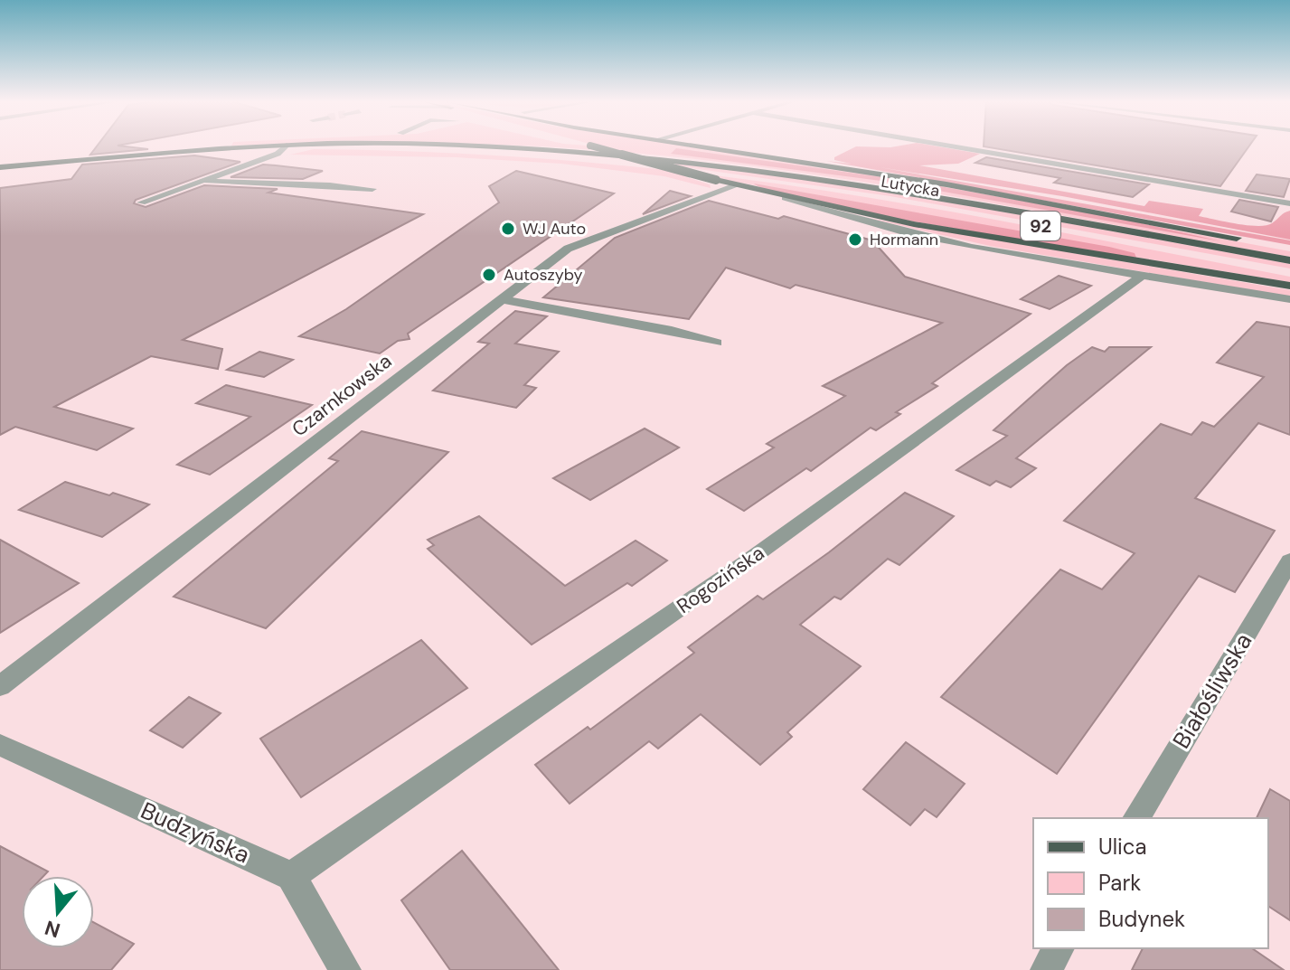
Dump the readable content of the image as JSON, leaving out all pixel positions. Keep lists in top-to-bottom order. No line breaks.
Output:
{"streets":{"main road":["Lutycka","92"],"street":["Czarnkowska","Rogozińska","Białośliwska","Budzyńska"]},"crossings":[["Rogozińska","Budzyńska"]],"places":["WJ Auto","Hormann","Autoszyby"],"legend":["Ulica","Park","Budynek"],"north":"bottom"}
